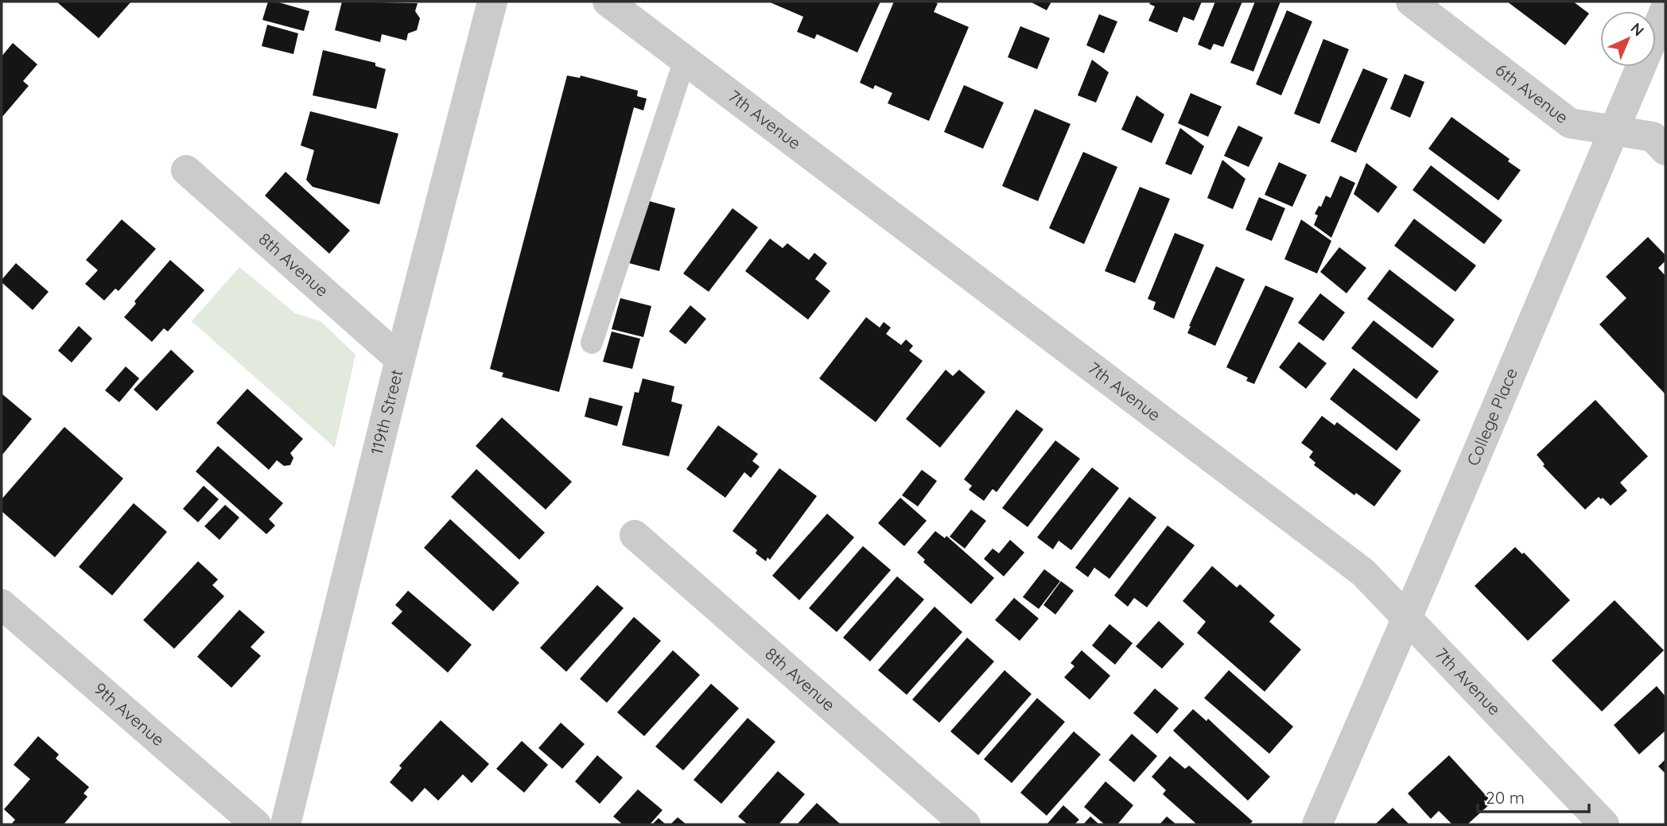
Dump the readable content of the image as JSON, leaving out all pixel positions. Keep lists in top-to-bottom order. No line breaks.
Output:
{"streets":{"street":["6th Avenue","7th Avenue","8th Avenue","119th Street","College Place","9th Avenue"]},"crossings":[["6th Avenue","College Place"],["7th Avenue","College Place"],["8th Avenue","119th Street"]],"scale_bar":"20 m","north":"top right"}
